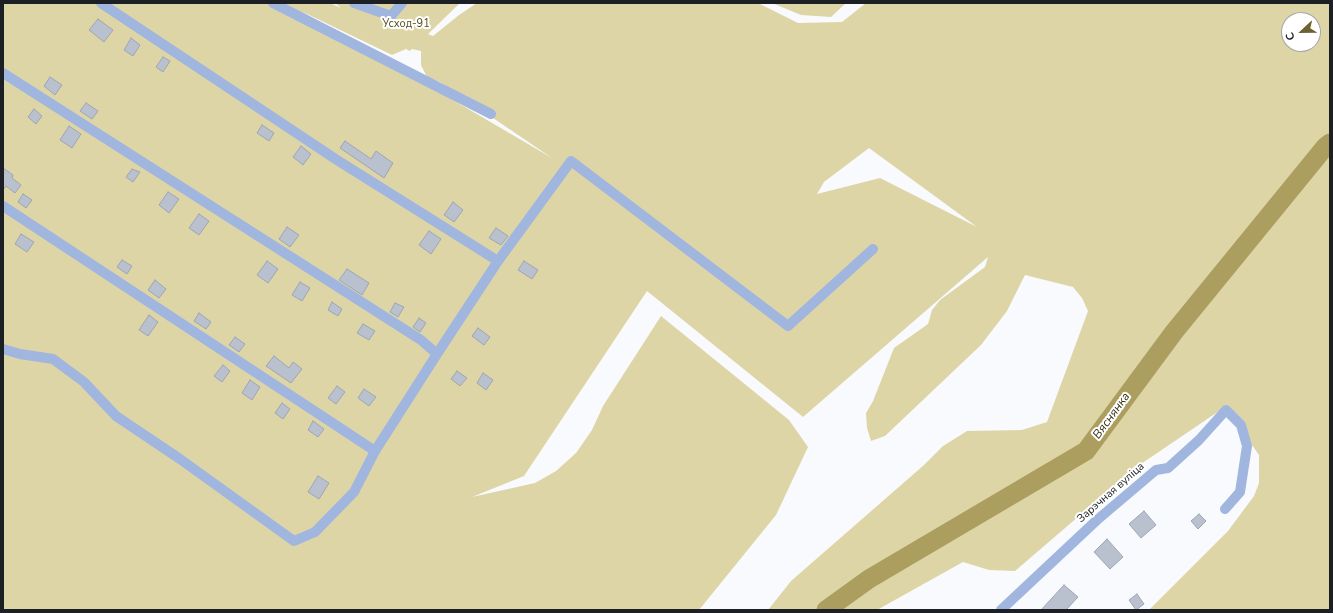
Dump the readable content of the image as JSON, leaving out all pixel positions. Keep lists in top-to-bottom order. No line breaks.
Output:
{"streets":{"street":["Зарэчная вуліца"]},"water":["Вяснянка"],"parks":["Усход-91"],"north":"left"}
